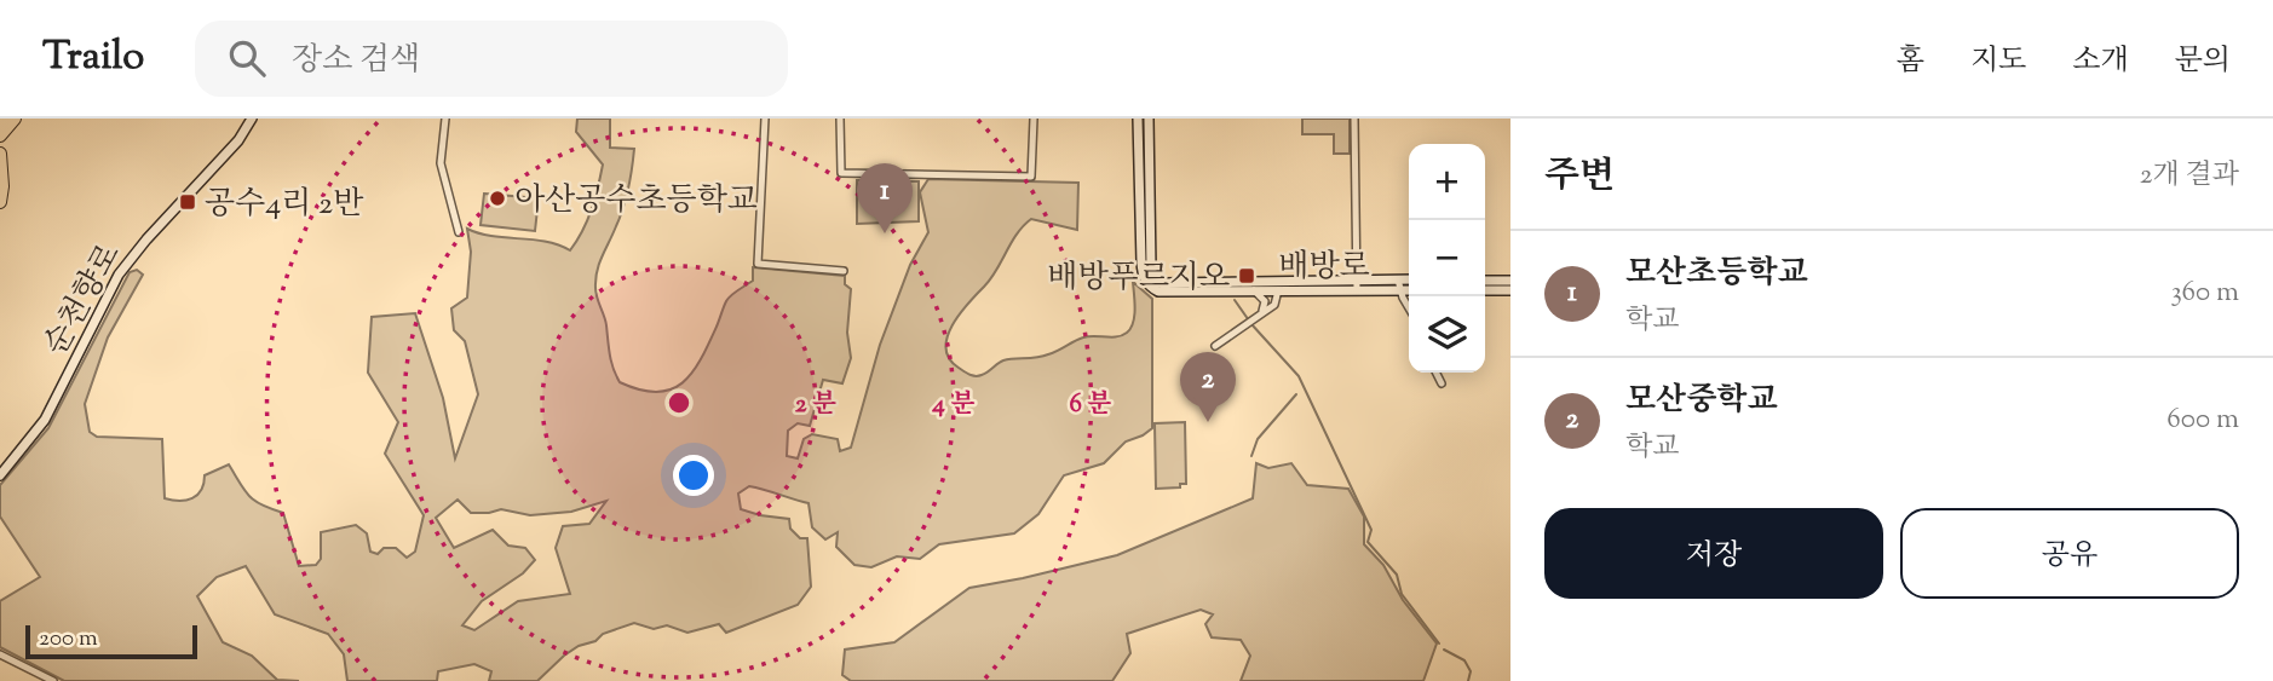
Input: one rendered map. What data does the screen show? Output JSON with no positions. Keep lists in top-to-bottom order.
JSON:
{
  "streets": {
    "street": ["배방로", "순천향로"]
  },
  "places": {
    "other": ["아산공수초등학교"],
    "transit": ["공수4리 2반", "배방푸르지오"]
  },
  "scale_bar": "200 m",
  "page": {
    "header": "Trailo",
    "search": "장소 검색",
    "nav": [
      "홈",
      "지도",
      "소개",
      "문의"
    ],
    "heading": ["주변", "2개 결과"],
    "map_buttons": ["+", "−"],
    "pins": ["1", "2"],
    "list": [
      {
        "mark": "1",
        "name": "모산초등학교",
        "note": "학교",
        "value": "360 m"
      },
      {
        "mark": "2",
        "name": "모산중학교",
        "note": "학교",
        "value": "600 m"
      }
    ],
    "buttons": ["저장", "공유"],
    "scale": "200 m"
  },
  "rings": ["2 분", "4 분", "6 분"]
}
